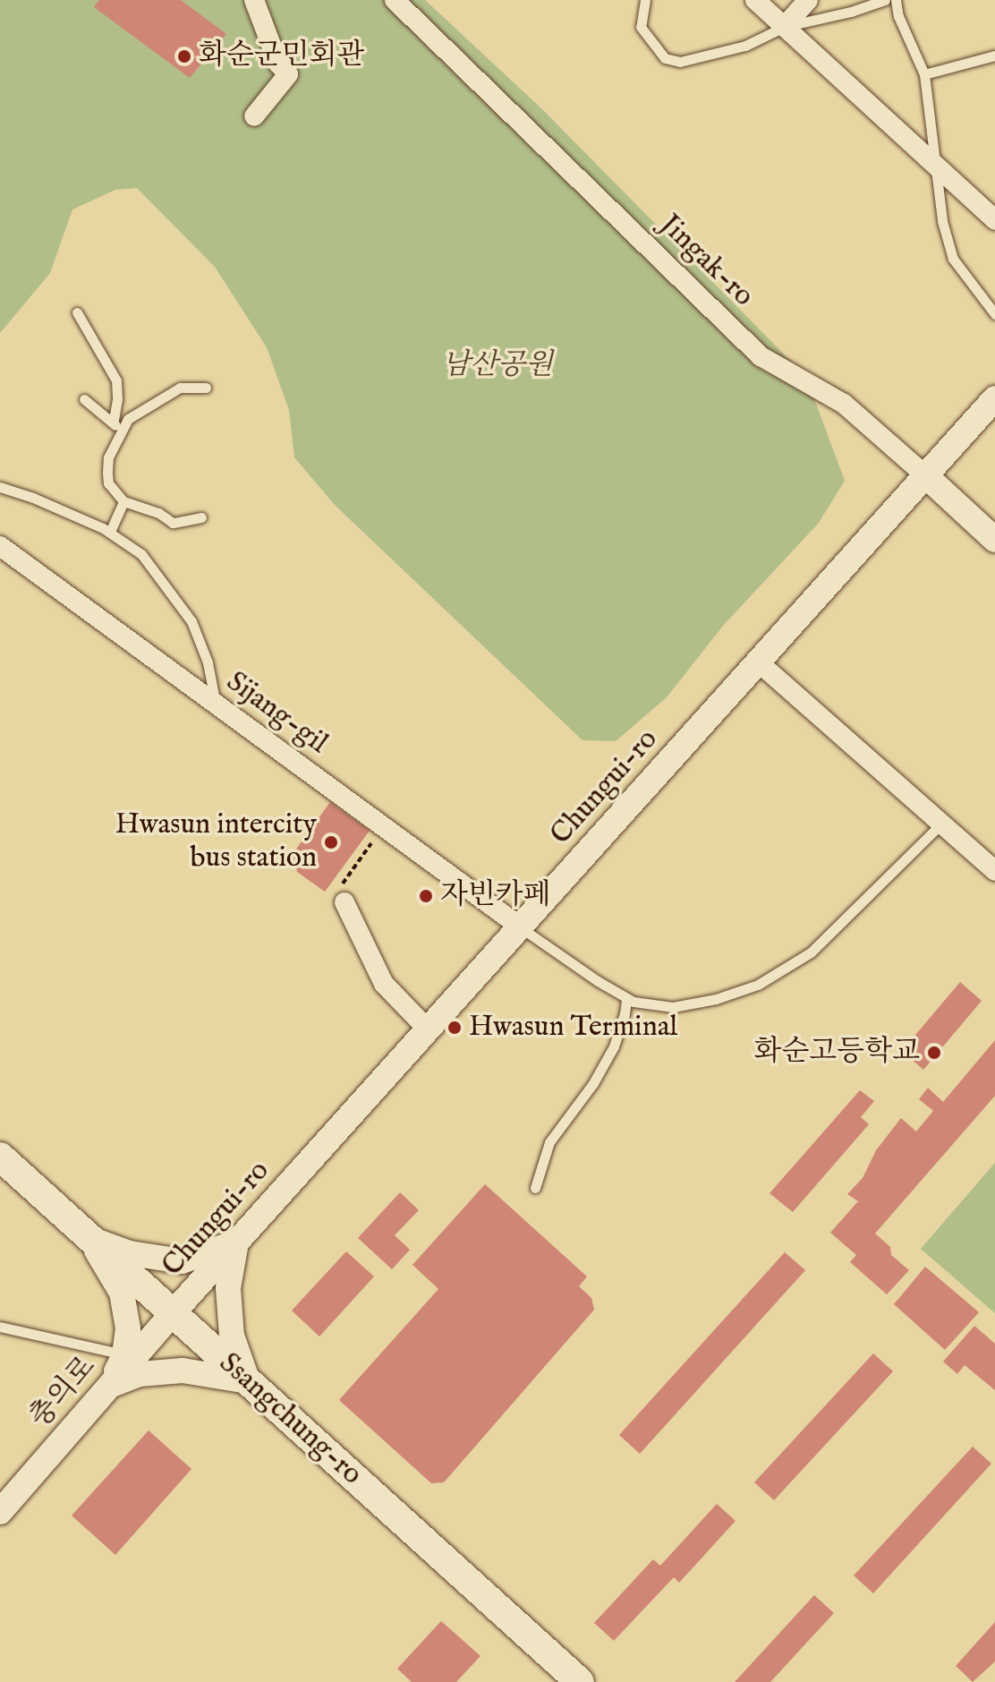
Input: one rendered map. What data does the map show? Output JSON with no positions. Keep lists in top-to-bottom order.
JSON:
{
  "streets": {
    "main road": ["Ssangchung-ro"],
    "street": [
      "Jingak-ro",
      "Sijang-gil",
      "Chungui-ro",
      "충의로"
    ]
  },
  "crossings": [
    ["Jingak-ro", "Chungui-ro"],
    ["Sijang-gil", "Chungui-ro"],
    ["Chungui-ro", "충의로"],
    ["Chungui-ro", "Ssangchung-ro"],
    ["충의로", "Ssangchung-ro"]
  ],
  "parks": ["남산공원"],
  "places": [
    "화순군민회관",
    "Hwasun intercity bus station",
    "자빈카페",
    "Hwasun Terminal",
    "화순고등학교"
  ]
}
